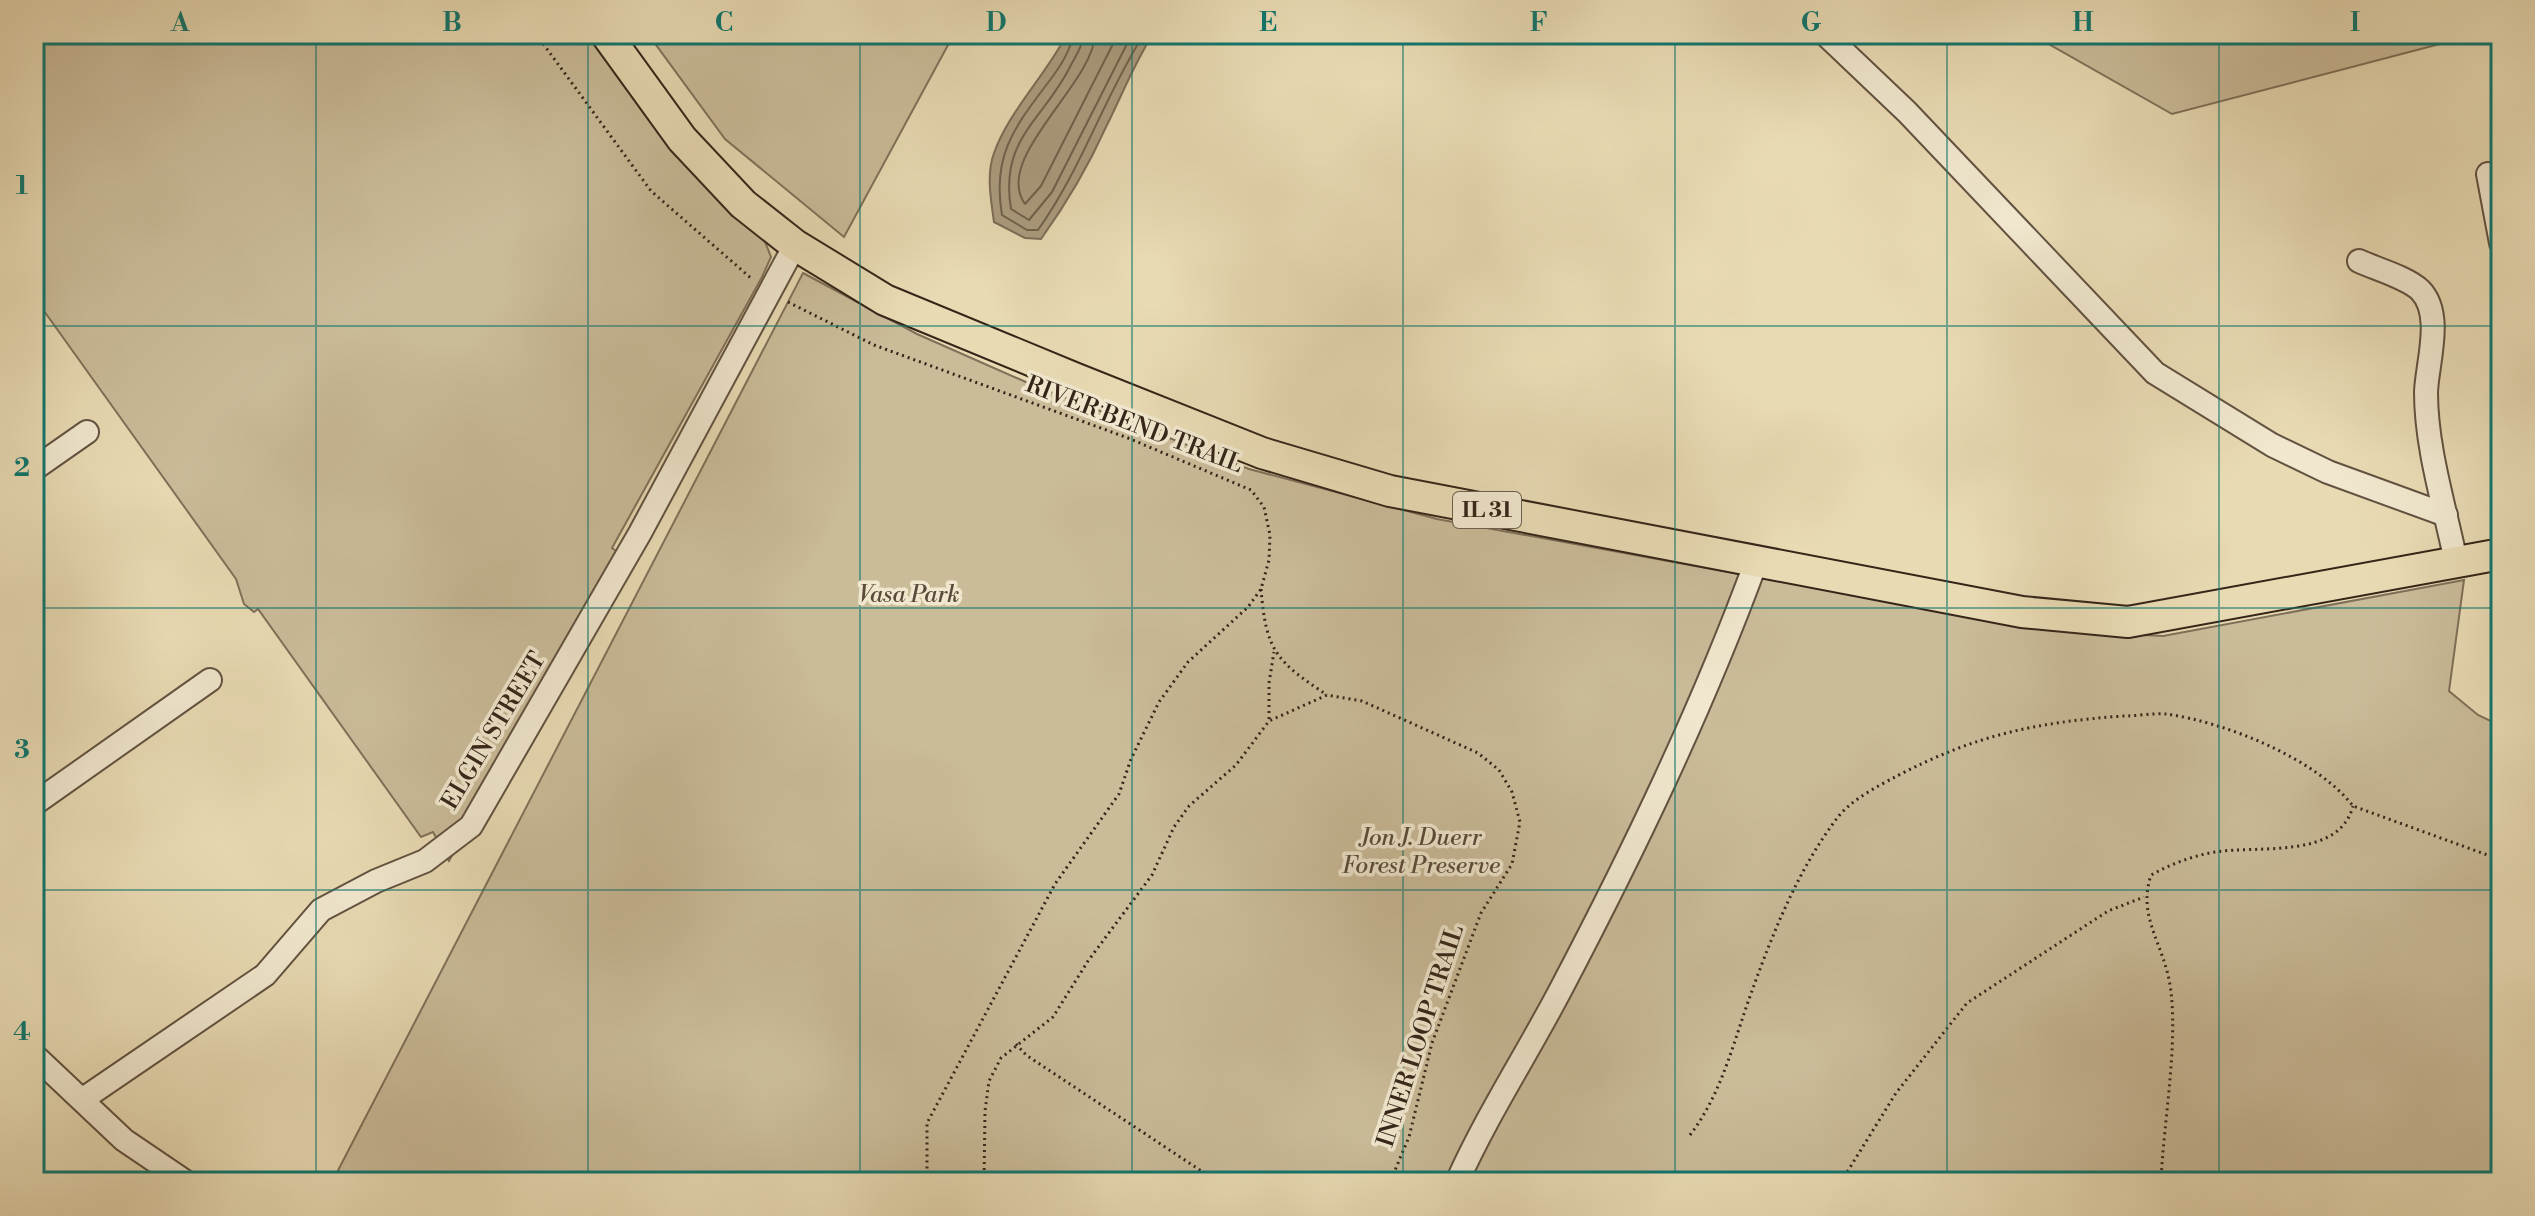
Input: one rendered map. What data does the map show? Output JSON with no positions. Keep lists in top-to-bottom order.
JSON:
{
  "streets": {
    "main road": ["IL 31"],
    "street": ["ELGIN STREET"],
    "path": ["RIVER BEND TRAIL", "INNER LOOP TRAIL"]
  },
  "crossings": [
    ["RIVER BEND TRAIL", "ELGIN STREET"],
    ["IL 31", "ELGIN STREET"]
  ],
  "parks": ["Vasa Park", "Jon J. Duerr Forest Preserve"],
  "grid": {
    "columns": [
      "A",
      "B",
      "C",
      "D",
      "E",
      "F",
      "G",
      "H",
      "I"
    ],
    "rows": [
      "1",
      "2",
      "3",
      "4"
    ]
  }
}
